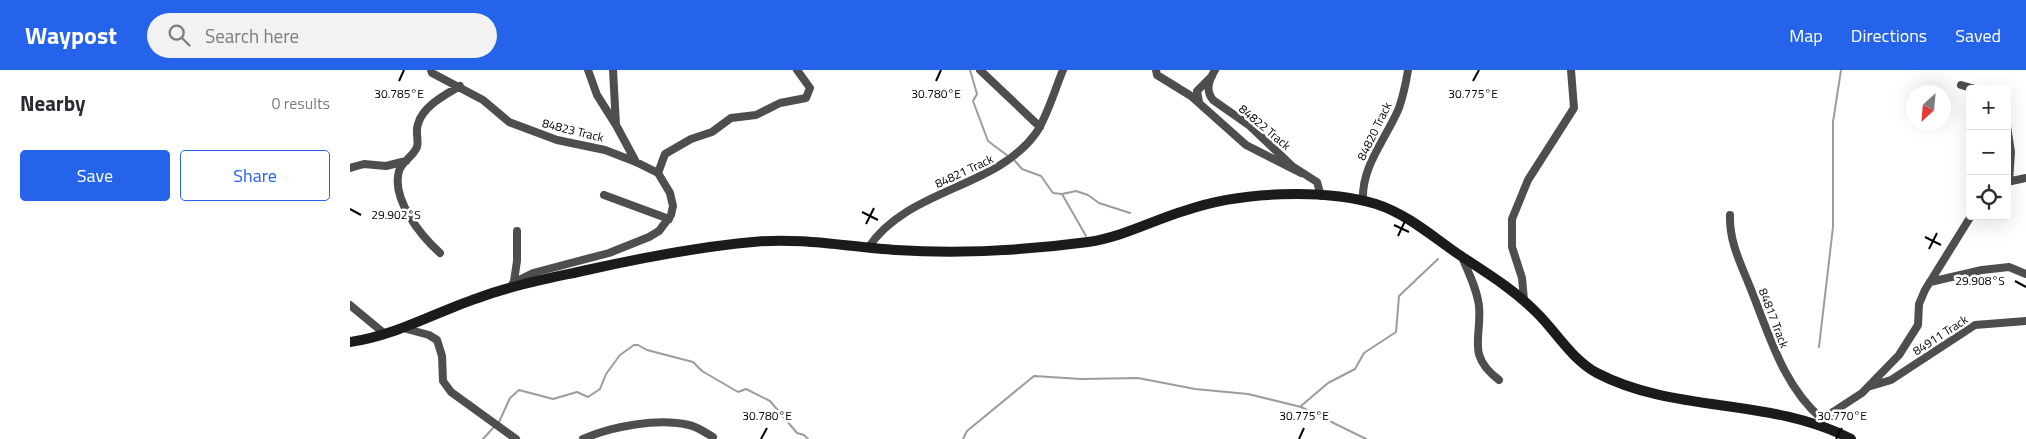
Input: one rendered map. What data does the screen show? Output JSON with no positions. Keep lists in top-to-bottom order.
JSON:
{
  "streets": {
    "street": [
      "84822 Track",
      "84823 Track",
      "84820 Track",
      "84821 Track",
      "84817 Track",
      "84911 Track"
    ]
  },
  "north": "bottom left",
  "page": {
    "header": "Waypost",
    "search": "Search here",
    "nav": ["Map", "Directions", "Saved"],
    "heading": ["Nearby", "0 results"],
    "map_buttons": ["+", "−"],
    "buttons": ["Save", "Share"]
  },
  "coordinates": [
    "30.785°E",
    "30.780°E",
    "30.775°E",
    "29.902°S",
    "29.908°S",
    "30.770°E"
  ]
}
